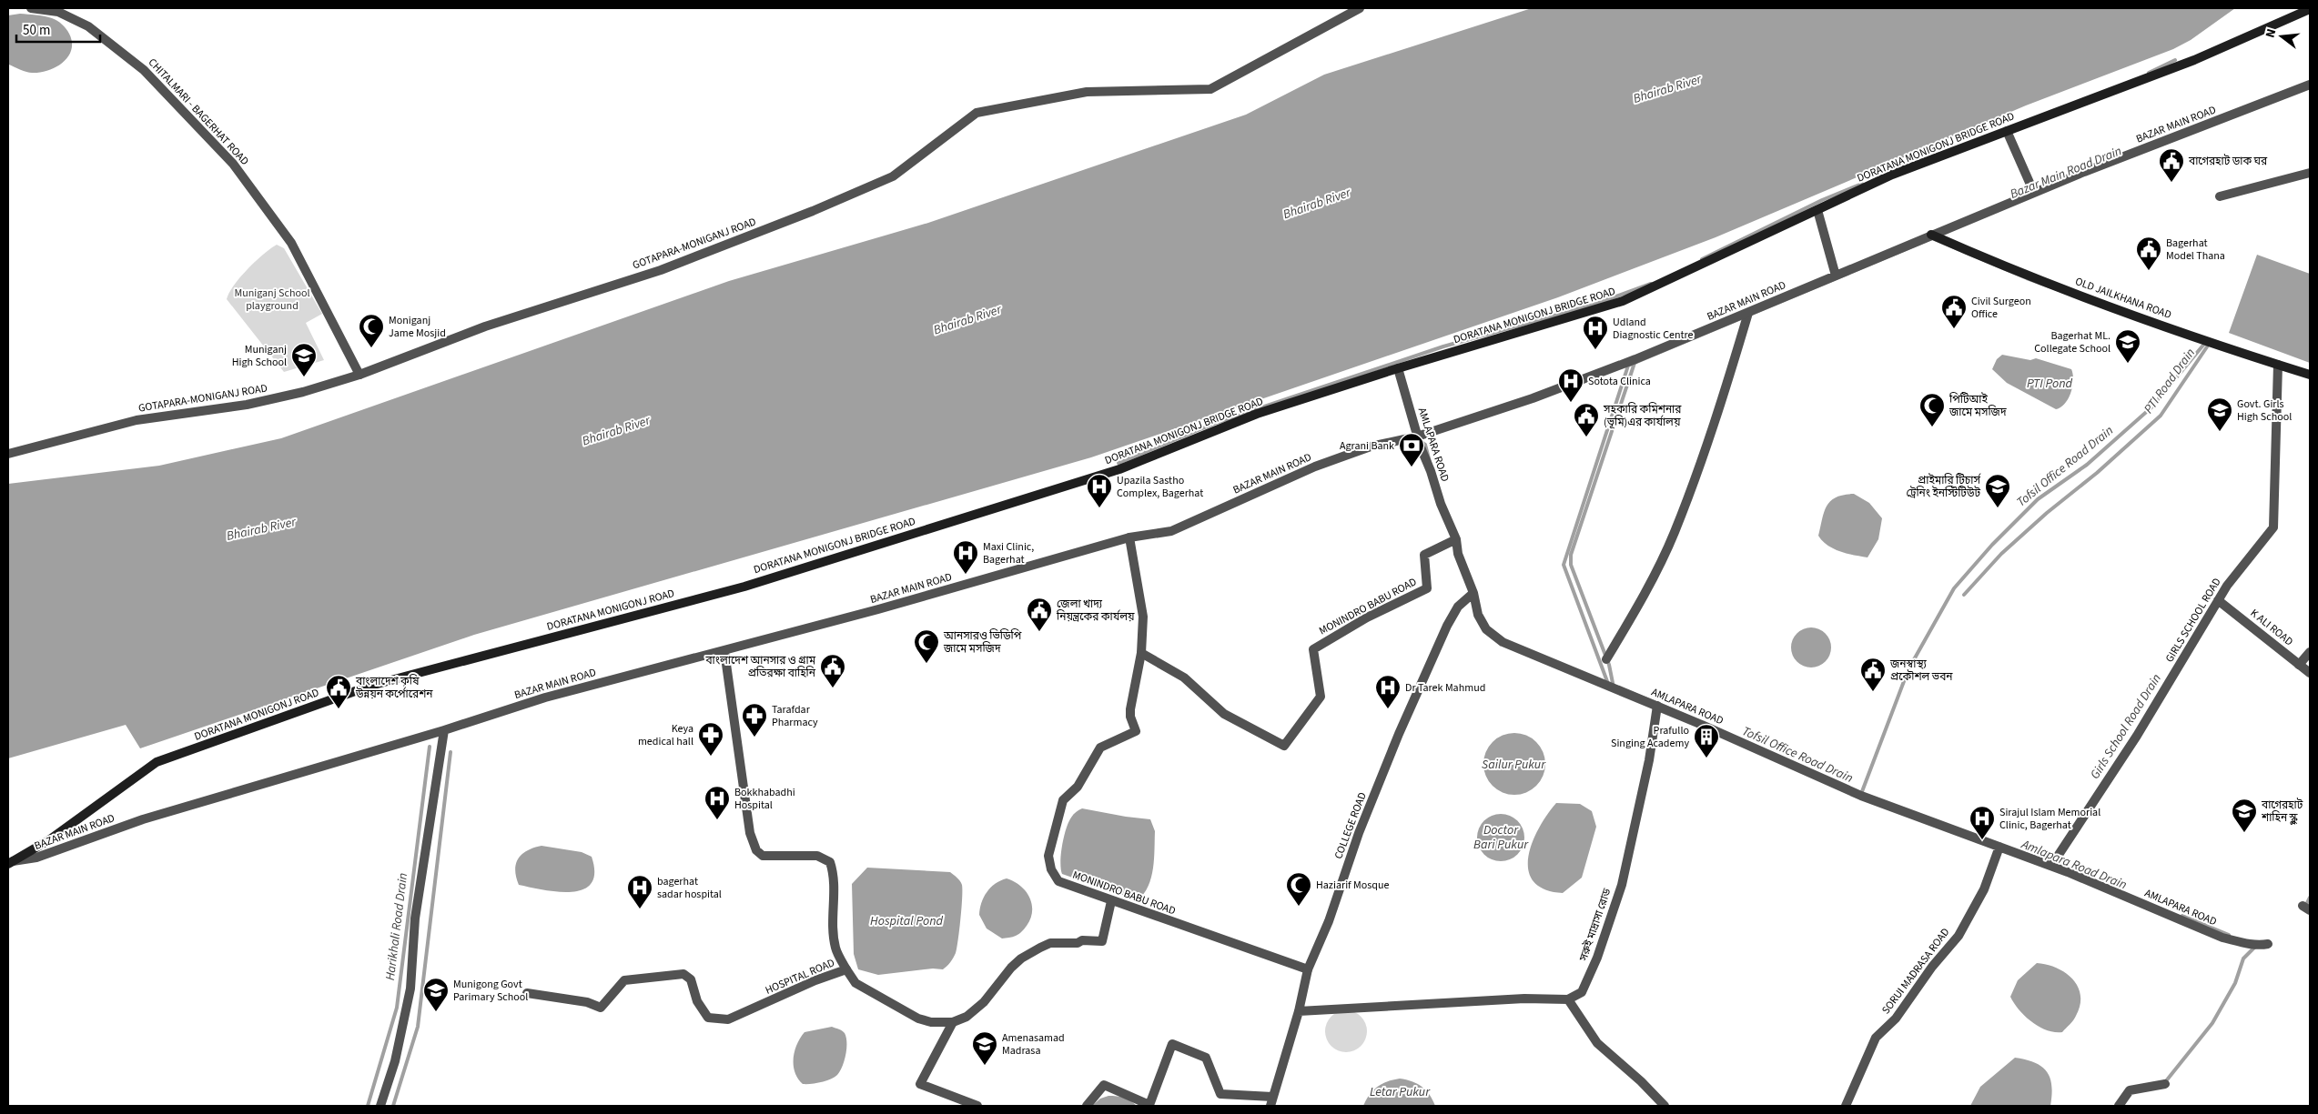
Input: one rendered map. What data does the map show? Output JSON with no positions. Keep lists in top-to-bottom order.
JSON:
{
  "streets": {
    "main road": ["DORATANA MONIGONJ BRIDGE ROAD", "OLD JAILKHANA ROAD", "DORATANA MONIGONJ ROAD"],
    "street": [
      "CHITALMARI - BAGERHAT ROAD",
      "BAZAR MAIN ROAD",
      "GOTAPARA-MONIGANJ ROAD",
      "AMLAPARA ROAD",
      "MONINDRO BABU ROAD",
      "GIRLS SCHOOL ROAD",
      "K ALI ROAD",
      "COLLEGE ROAD",
      "সরুই মাদ্রাসা রোড",
      "SORUI MADRASA ROAD",
      "HOSPITAL ROAD"
    ]
  },
  "crossings": [
    ["CHITALMARI - BAGERHAT ROAD", "GOTAPARA-MONIGANJ ROAD"],
    ["BAZAR MAIN ROAD", "OLD JAILKHANA ROAD"],
    ["BAZAR MAIN ROAD", "AMLAPARA ROAD"],
    ["BAZAR MAIN ROAD", "MONINDRO BABU ROAD"],
    ["BAZAR MAIN ROAD", "DORATANA MONIGONJ ROAD"],
    ["BAZAR MAIN ROAD", "HOSPITAL ROAD"],
    ["DORATANA MONIGONJ BRIDGE ROAD", "AMLAPARA ROAD"],
    ["DORATANA MONIGONJ BRIDGE ROAD", "DORATANA MONIGONJ ROAD"],
    ["OLD JAILKHANA ROAD", "GIRLS SCHOOL ROAD"],
    ["AMLAPARA ROAD", "MONINDRO BABU ROAD"],
    ["AMLAPARA ROAD", "GIRLS SCHOOL ROAD"],
    ["AMLAPARA ROAD", "COLLEGE ROAD"],
    ["AMLAPARA ROAD", "সরুই মাদ্রাসা রোড"],
    ["AMLAPARA ROAD", "SORUI MADRASA ROAD"],
    ["MONINDRO BABU ROAD", "COLLEGE ROAD"],
    ["GIRLS SCHOOL ROAD", "K ALI ROAD"]
  ],
  "water": [
    "Bhairab River",
    "Bazar Main Road Drain",
    "PTI Road Drain",
    "PTI Pond",
    "Tofsil Office Road Drain",
    "Girls School Road Drain",
    "Sailur Pukur",
    "Doctor Bari Pukur",
    "Amlapara Road Drain",
    "Hospital Pond",
    "Harikhali Road Drain",
    "Letar Pukur"
  ],
  "parks": ["Muniganj School playground"],
  "places": {
    "public building": [
      "বাগেরহাট ডাক ঘর",
      "Bagerhat Model Thana",
      "Civil Surgeon Office",
      "সহকারি কমিশনার (ভূমি)এর কার্যালয়",
      "জেলা খাদ্য নিয়ন্ত্রকের কার্যলয়",
      "বাংলাদেশ আনসার ও গ্রাম প্রতিরক্ষা বাহিনি",
      "জনস্বাস্থ্য প্রকৌশল ভবন",
      "বাংলাদেশ কৃষি উন্নয়ন কর্পোরেশন"
    ],
    "mosque": [
      "Moniganj Jame Mosjid",
      "পিটিআই জামে মসজিদ",
      "আনসারও ভিডিপি জামে মসজিদ",
      "Haziarif Mosque"
    ],
    "hospital": [
      "Udland Diagnostic Centre",
      "Sotota Clinica",
      "Upazila Sastho Complex, Bagerhat",
      "Maxi Clinic, Bagerhat",
      "Dr Tarek Mahmud",
      "Bokkhabadhi Hospital",
      "Sirajul Islam Memorial Clinic, Bagerhat",
      "bagerhat sadar hospital"
    ],
    "school or university": [
      "Bagerhat ML. Collegate School",
      "Muniganj High School",
      "Govt. Girls High School",
      "প্রাইমারি টিচার্স ট্রেনিং ইনস্টিটিউট",
      "বাগেরহাট শাহিন স্কুল",
      "Munigong Govt Parimary School",
      "Amenasamad Madrasa"
    ],
    "bank": ["Agrani Bank"],
    "pharmacy": ["Tarafdar Pharmacy", "Keya medical hall"],
    "building": ["Prafullo Singing Academy"]
  },
  "scale_bar": "50 m",
  "north": "left"
}
